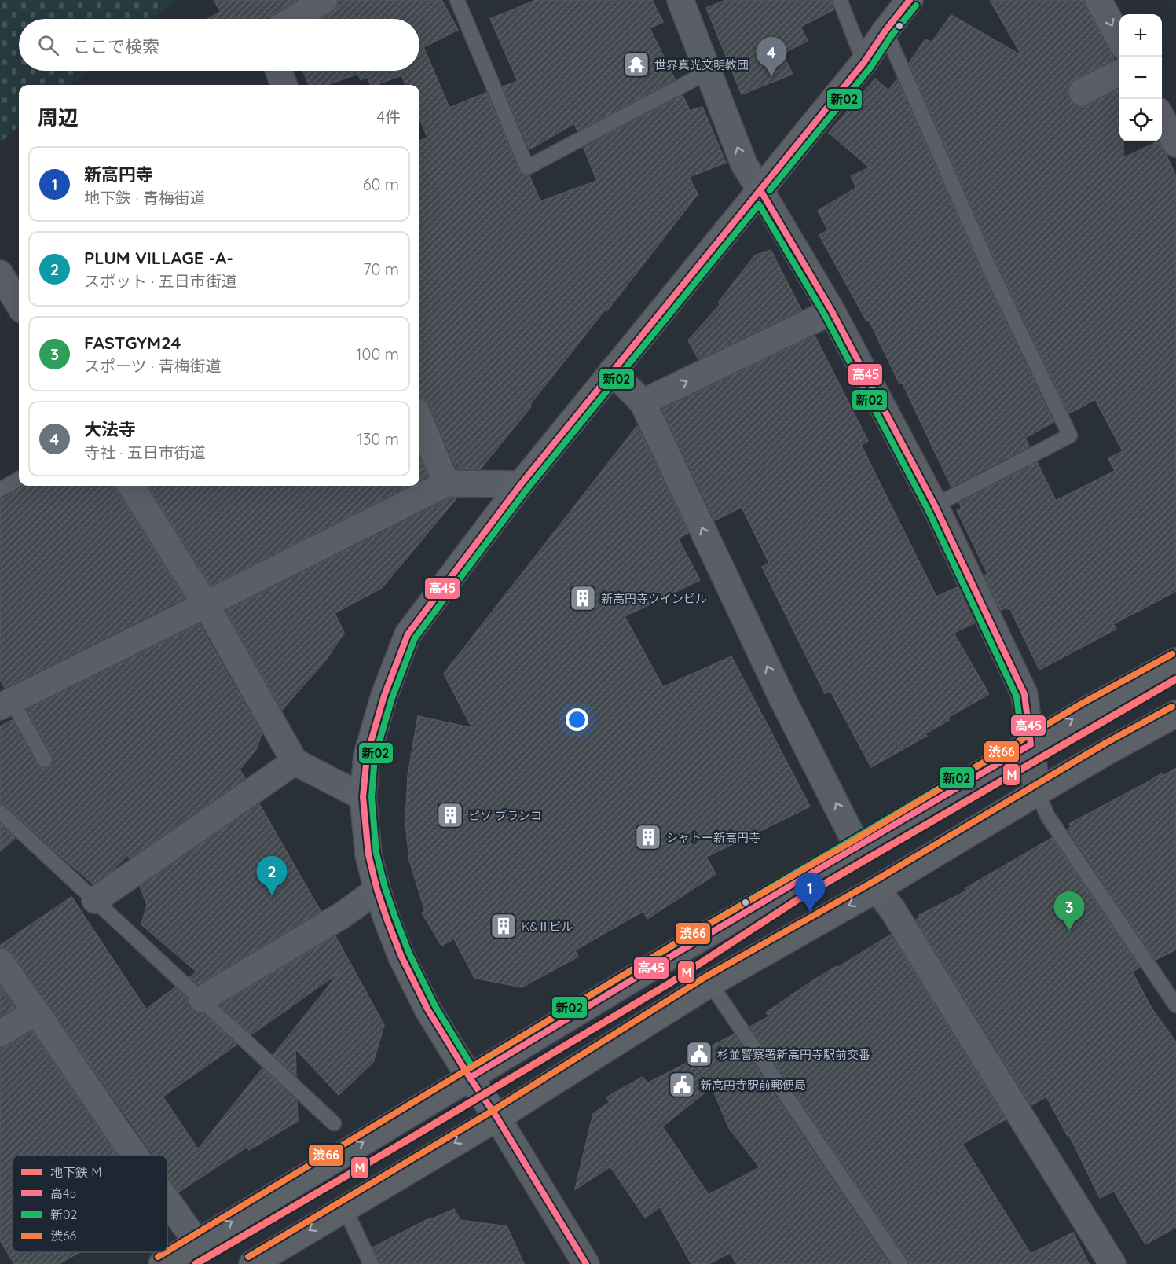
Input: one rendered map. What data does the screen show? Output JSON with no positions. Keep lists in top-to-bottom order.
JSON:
{
  "places": {
    "temple": ["世界真光文明教団"],
    "building": [
      "新高円寺ツインビル",
      "ピソ ブランコ",
      "シャトー新高円寺",
      "K&Ⅱビル"
    ],
    "public building": ["杉並警察署新高円寺駅前交番", "新高円寺駅前郵便局"]
  },
  "lines": [
    "transit line 高45",
    "transit line 新02",
    "transit line 渋66",
    "metro line M"
  ],
  "legend": [
    "地下鉄 M",
    "高45",
    "新02",
    "渋66"
  ],
  "page": {
    "map_buttons": ["+", "−"],
    "search": "ここで検索",
    "pins": [
      "4",
      "2",
      "1",
      "3"
    ],
    "heading": ["周辺", "4件"],
    "list": [
      {
        "mark": "1",
        "name": "新高円寺",
        "note": "地下鉄 · 青梅街道",
        "value": "60 m"
      },
      {
        "mark": "2",
        "name": "PLUM VILLAGE -A-",
        "note": "スポット · 五日市街道",
        "value": "70 m"
      },
      {
        "mark": "3",
        "name": "FASTGYM24",
        "note": "スポーツ · 青梅街道",
        "value": "100 m"
      },
      {
        "mark": "4",
        "name": "大法寺",
        "note": "寺社 · 五日市街道",
        "value": "130 m"
      }
    ]
  }
}
